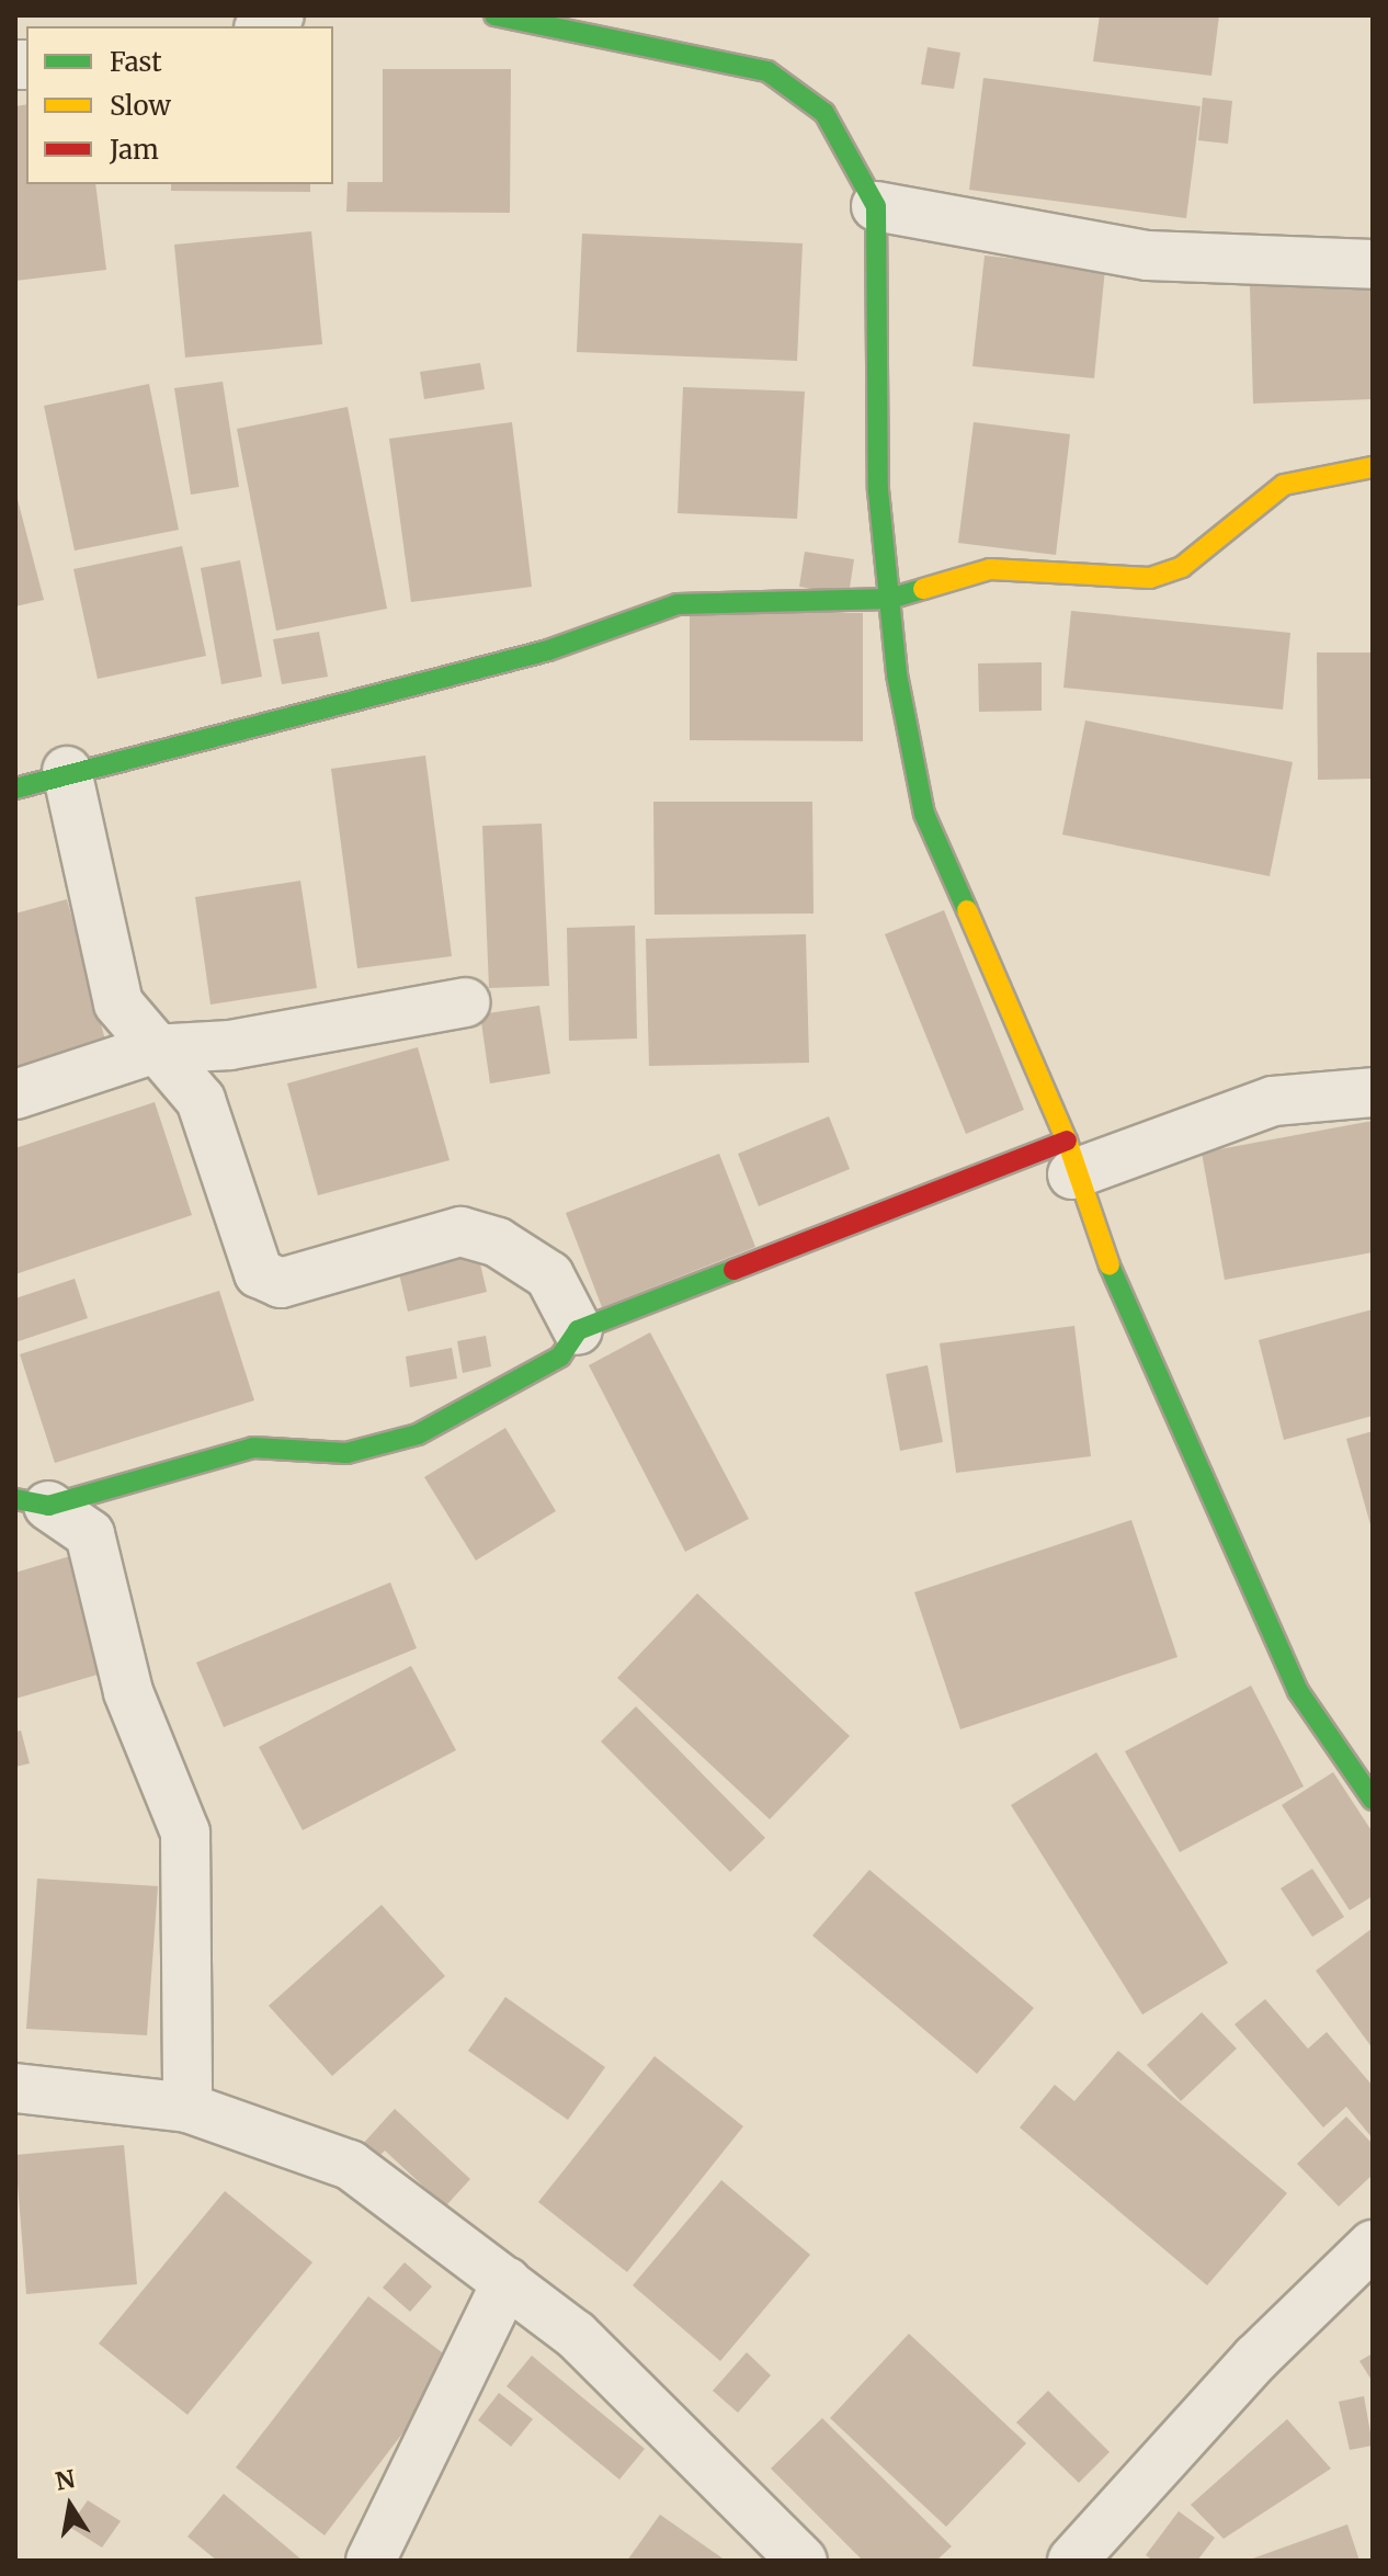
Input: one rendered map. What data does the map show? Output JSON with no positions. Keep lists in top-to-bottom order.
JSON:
{
  "legend": ["Fast", "Slow", "Jam"],
  "north": "top"
}
